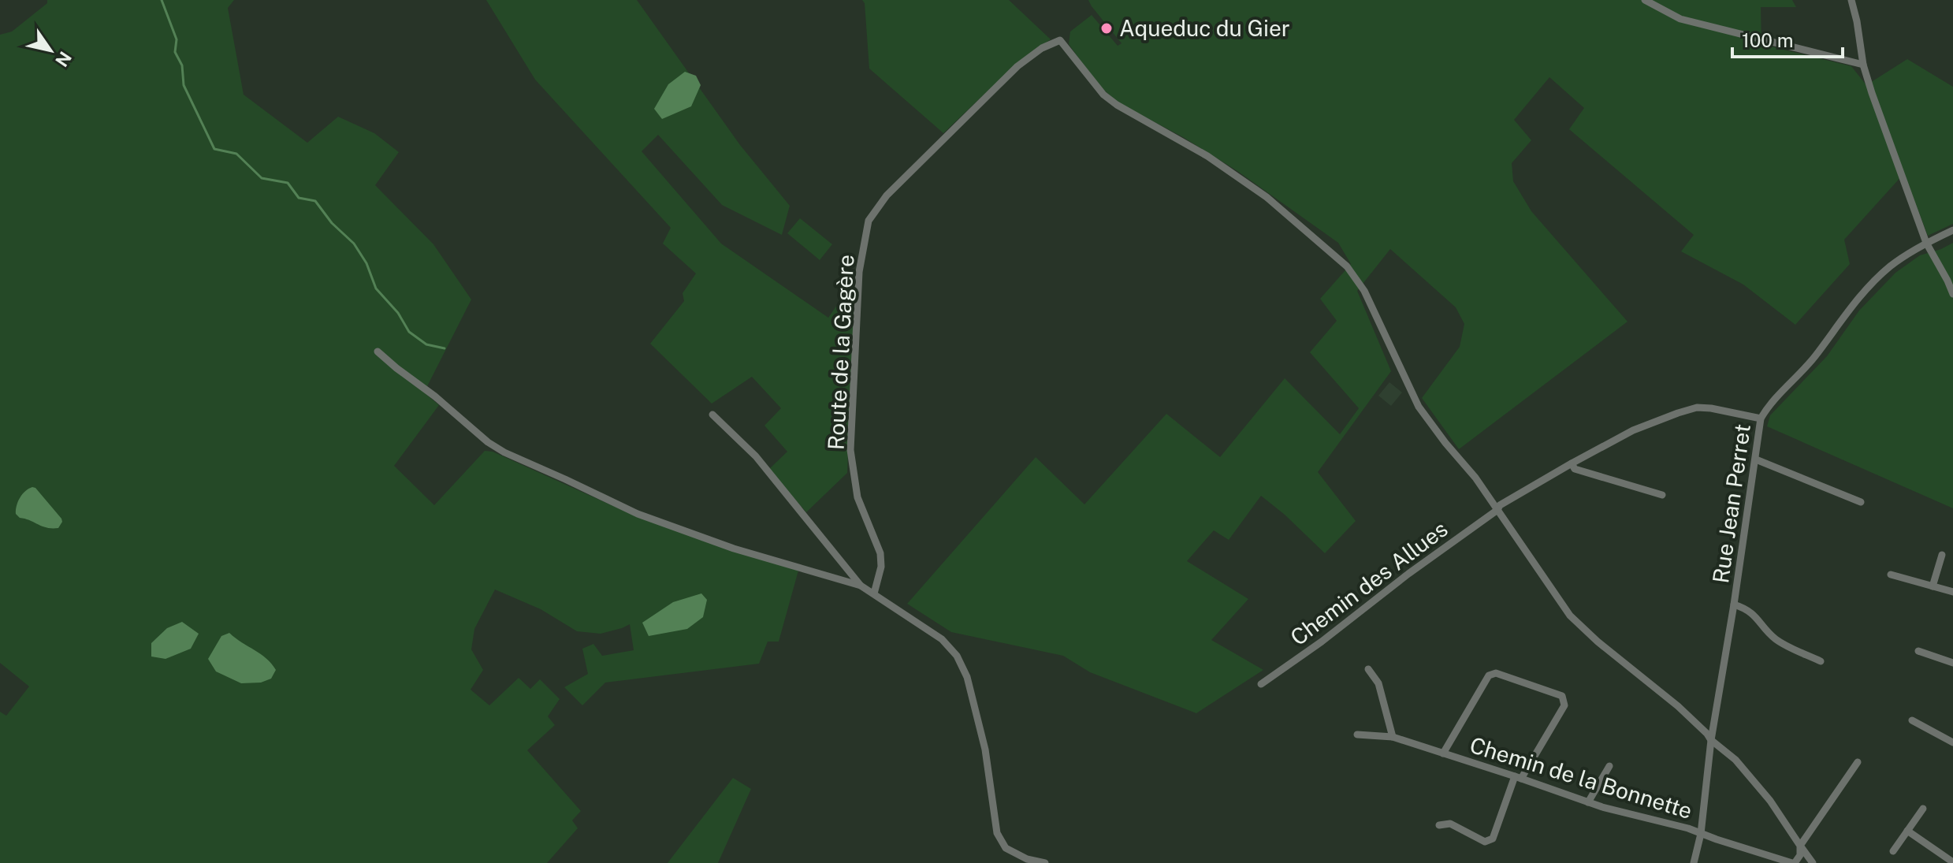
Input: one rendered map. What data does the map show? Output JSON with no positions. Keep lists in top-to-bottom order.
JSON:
{
  "streets": {
    "street": [
      "Route de la Gagère",
      "Rue Jean Perret",
      "Chemin des Allues",
      "Chemin de la Bonnette"
    ]
  },
  "crossings": [
    ["Route de la Gagère", "Chemin des Allues"],
    ["Rue Jean Perret", "Chemin des Allues"],
    ["Rue Jean Perret", "Chemin de la Bonnette"]
  ],
  "places": ["Aqueduc du Gier"],
  "scale_bar": "100 m",
  "north": "bottom right"
}
